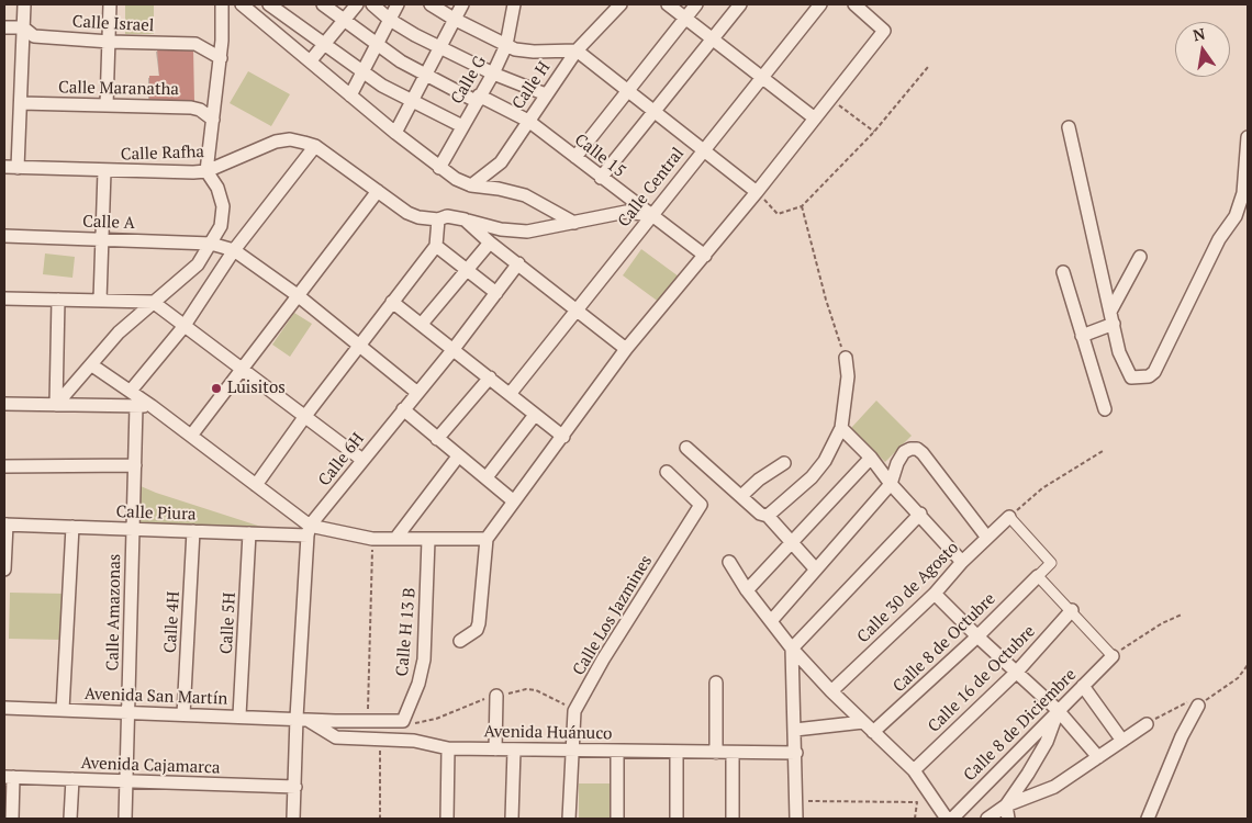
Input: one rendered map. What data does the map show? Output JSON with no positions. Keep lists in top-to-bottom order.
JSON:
{
  "streets": {
    "street": [
      "Calle Israel",
      "Calle G",
      "Calle H",
      "Calle Maranatha",
      "Calle Rafha",
      "Calle 15",
      "Calle Central",
      "Calle A",
      "Calle 6H",
      "Calle Piura",
      "Calle 30 de Agosto",
      "Calle Amazonas",
      "Calle Los Jazmines",
      "Calle 4H",
      "Calle 5H",
      "Calle H 13 B",
      "Calle 8 de Octubre",
      "Calle 16 de Octubre",
      "Avenida San Martín",
      "Calle 8 de Diciembre",
      "Avenida Huánuco",
      "Avenida Cajamarca"
    ]
  },
  "crossings": [
    ["Calle G", "Calle 15"],
    ["Calle H", "Calle 15"],
    ["Calle Rafha", "Calle 15"],
    ["Calle Rafha", "Calle Central"],
    ["Calle 15", "Calle Central"],
    ["Calle A", "Calle 6H"],
    ["Calle 6H", "Calle Piura"],
    ["Calle Piura", "Calle Amazonas"],
    ["Calle Piura", "Calle 4H"],
    ["Calle Piura", "Calle 5H"],
    ["Calle Amazonas", "Avenida San Martín"],
    ["Calle Amazonas", "Avenida Cajamarca"],
    ["Calle Los Jazmines", "Avenida Huánuco"],
    ["Calle 4H", "Avenida San Martín"],
    ["Calle 5H", "Avenida San Martín"],
    ["Calle H 13 B", "Avenida San Martín"],
    ["Avenida San Martín", "Avenida Huánuco"]
  ],
  "places": ["Luisitos"],
  "north": "top"
}
